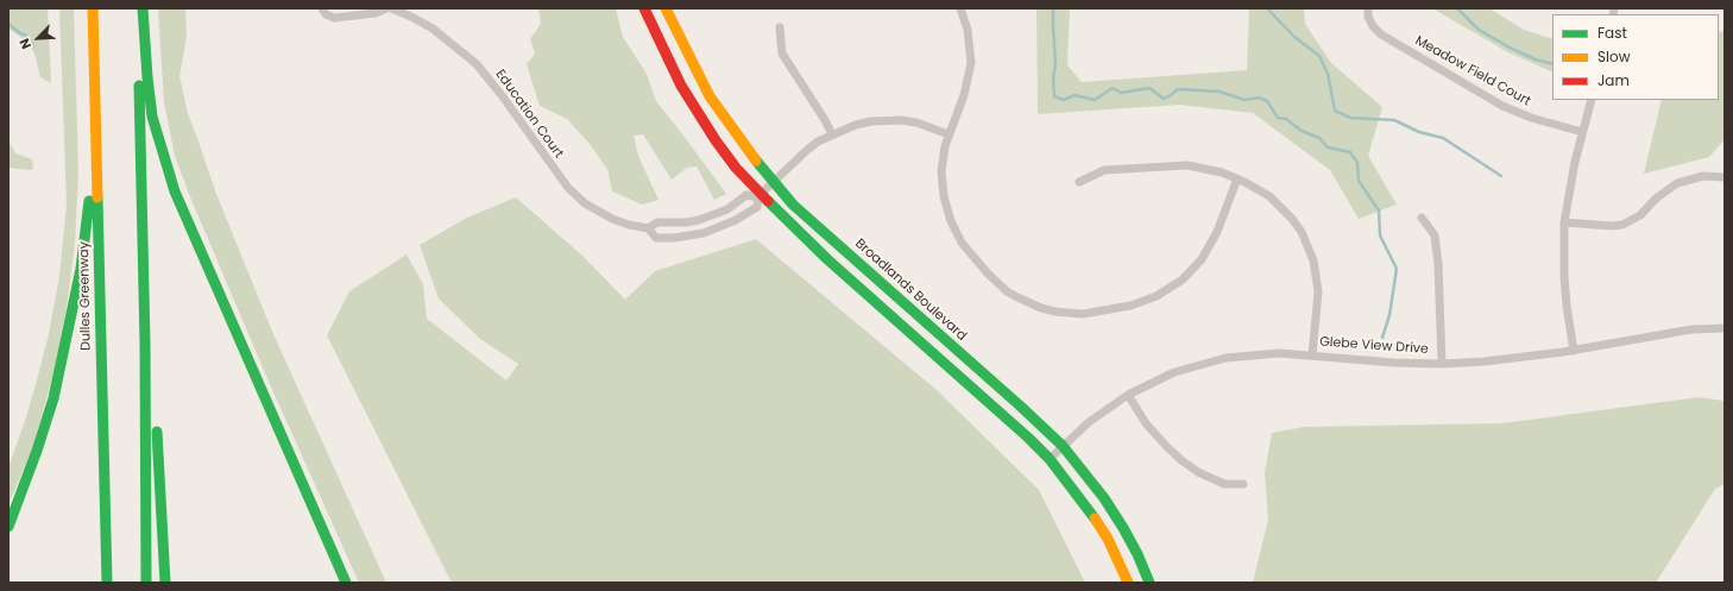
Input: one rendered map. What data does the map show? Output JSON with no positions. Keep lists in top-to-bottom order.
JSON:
{
  "streets": {
    "main road": ["Broadlands Boulevard", "Dulles Greenway"],
    "street": ["Meadow Field Court", "Education Court", "Glebe View Drive"]
  },
  "crossings": [
    ["Broadlands Boulevard", "Glebe View Drive"]
  ],
  "legend": ["Fast", "Slow", "Jam"],
  "north": "bottom left"
}
